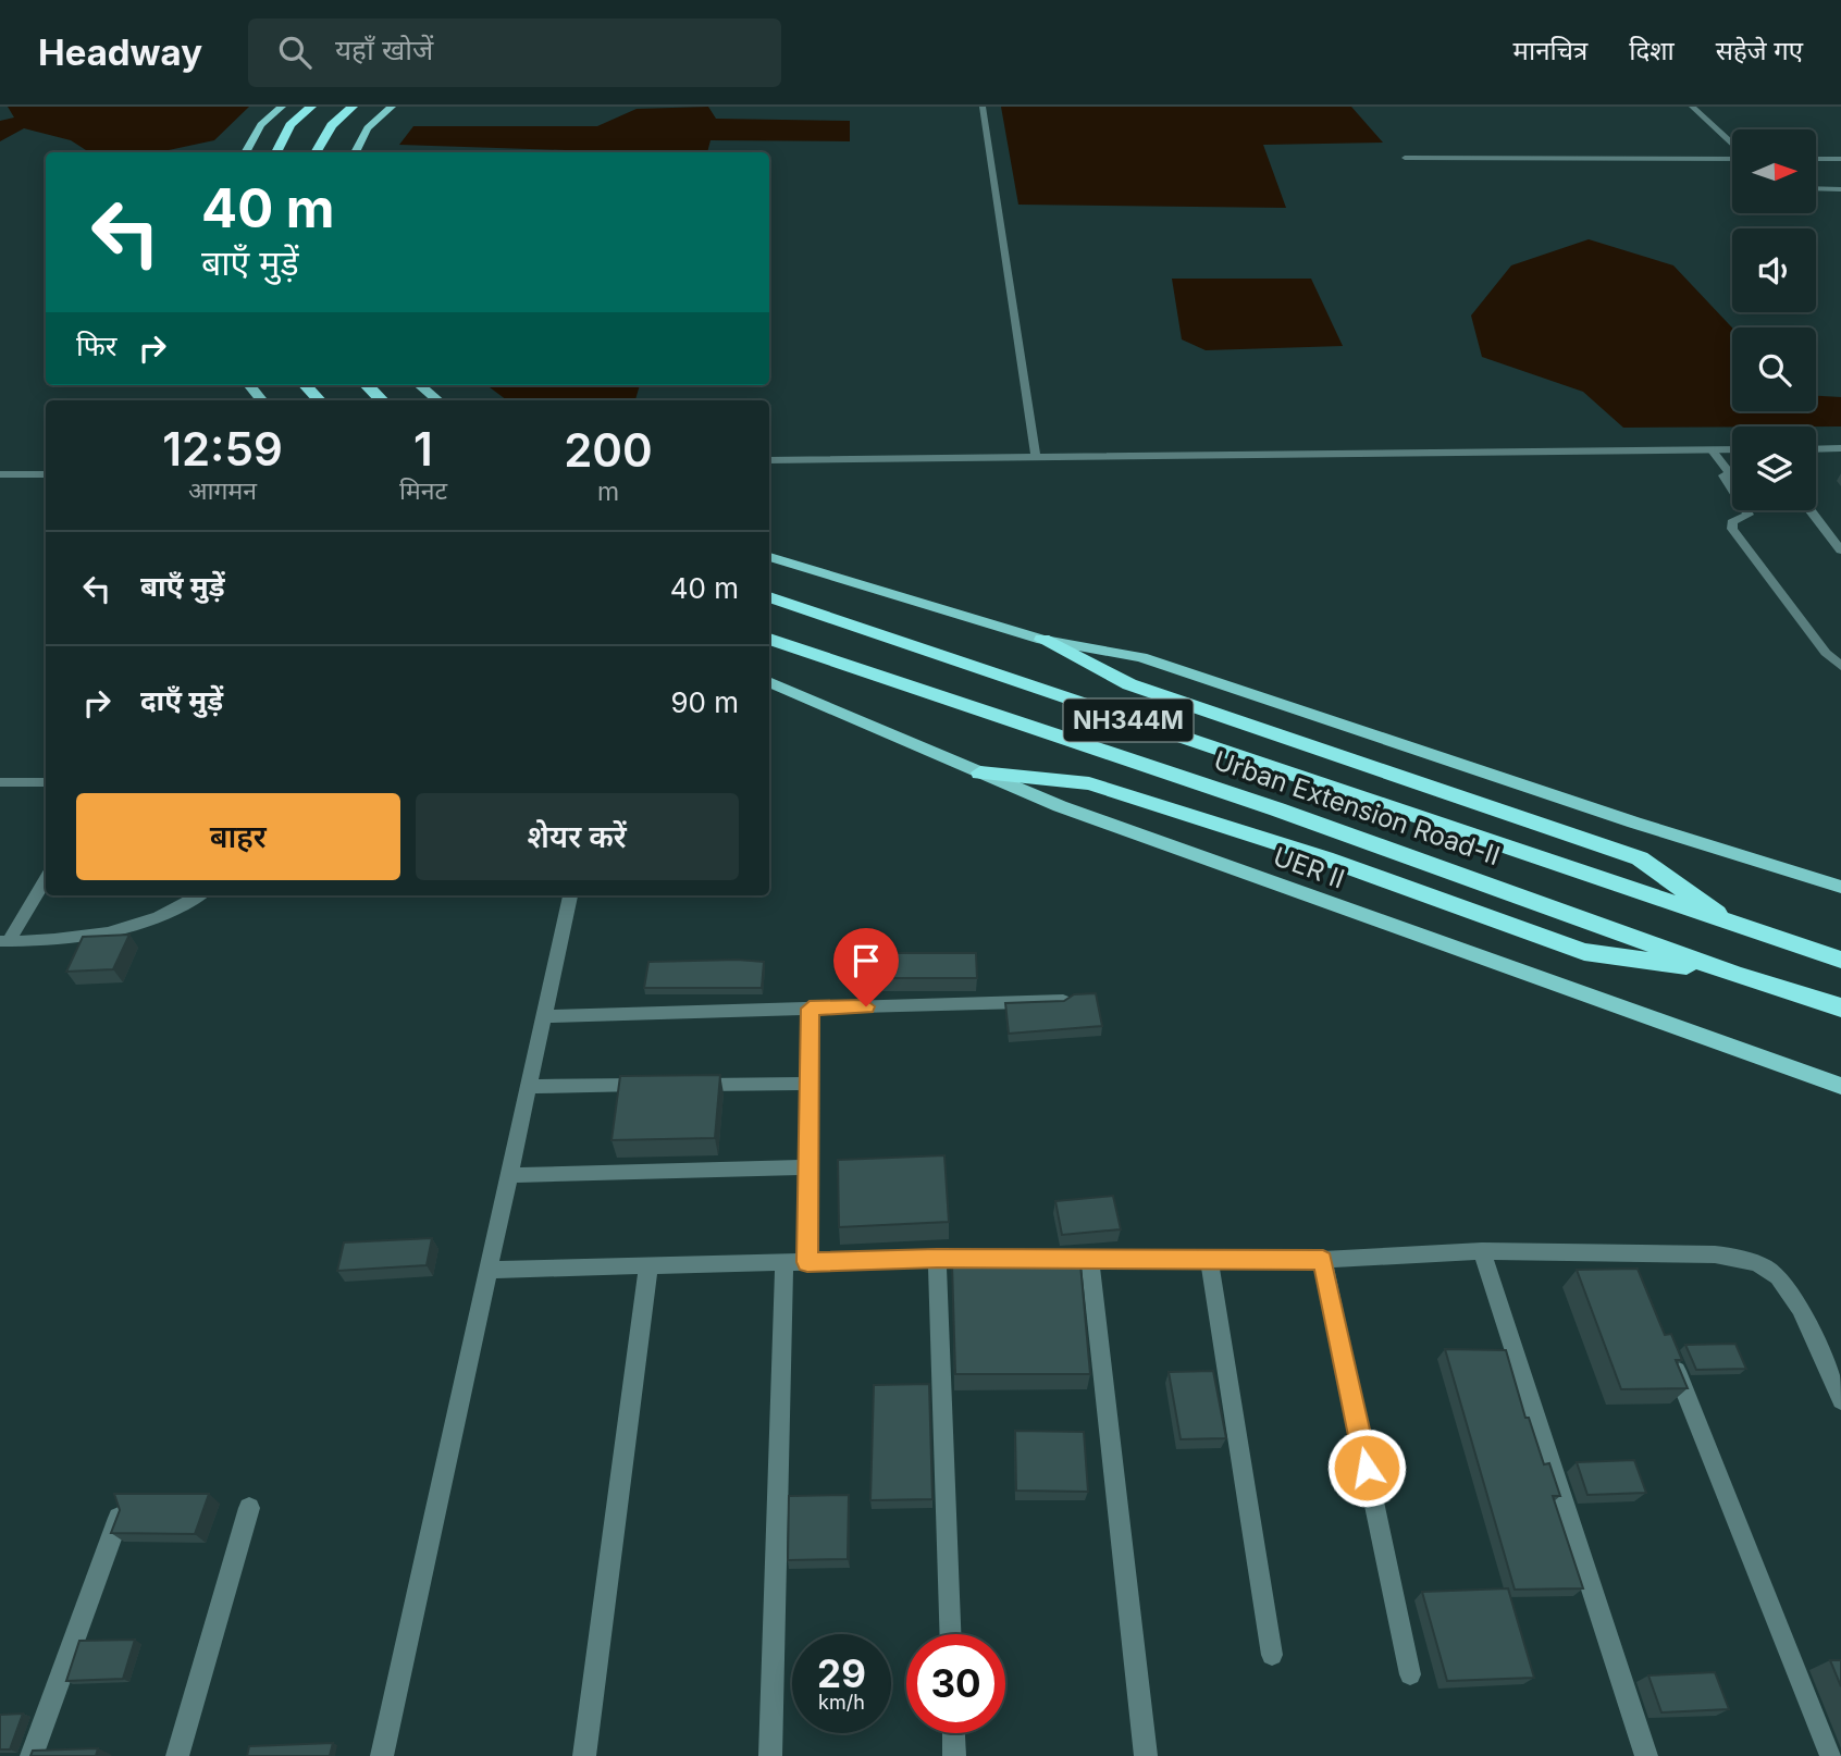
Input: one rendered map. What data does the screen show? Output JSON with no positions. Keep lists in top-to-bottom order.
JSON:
{
  "streets": {
    "highway": ["NH344M", "Urban Extension Road-II"],
    "main road": ["UER II"]
  },
  "north": "right",
  "page": {
    "header": "Headway",
    "search": "यहाँ खोजें",
    "nav": ["मानचित्र", "दिशा", "सहेजे गए"],
    "turn": ["40 m", "बाएँ मुड़ें"],
    "then": "फिर",
    "eta": [
      "12:59",
      "आगमन",
      "1",
      "मिनट",
      "200",
      "m"
    ],
    "list": [
      {
        "name": "बाएँ मुड़ें",
        "value": "40 m"
      },
      {
        "name": "दाएँ मुड़ें",
        "value": "90 m"
      }
    ],
    "buttons": ["बाहर", "शेयर करें"],
    "speed": "29 km/h",
    "limit": "30"
  }
}
